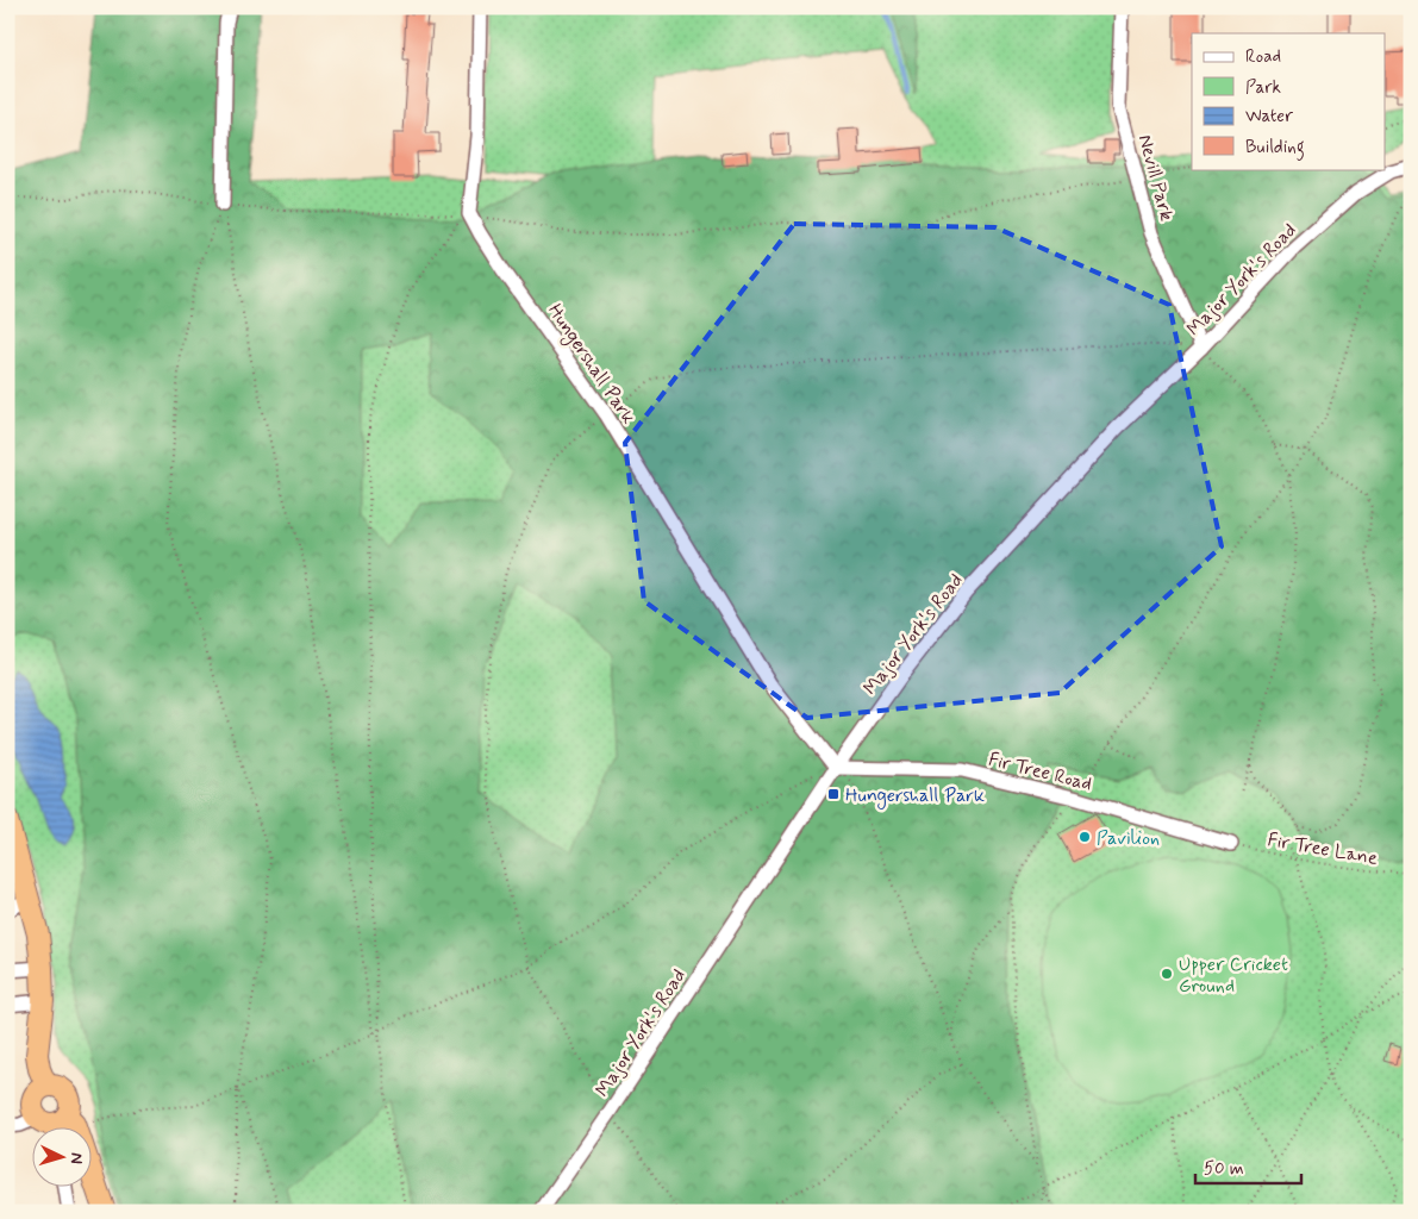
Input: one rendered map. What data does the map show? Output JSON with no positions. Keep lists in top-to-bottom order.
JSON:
{
  "streets": {
    "street": [
      "Nevill Park",
      "Major York's Road",
      "Hungershall Park",
      "Fir Tree Road"
    ],
    "path": ["Fir Tree Lane"]
  },
  "crossings": [
    ["Nevill Park", "Major York's Road"],
    ["Major York's Road", "Hungershall Park"],
    ["Major York's Road", "Fir Tree Road"],
    ["Hungershall Park", "Fir Tree Road"],
    ["Fir Tree Road", "Fir Tree Lane"]
  ],
  "places": {
    "transit": ["Hungershall Park"],
    "other": ["Pavilion", "Upper Cricket Ground"]
  },
  "legend": [
    "Road",
    "Park",
    "Water",
    "Building"
  ],
  "scale_bar": "50 m",
  "north": "right"
}
